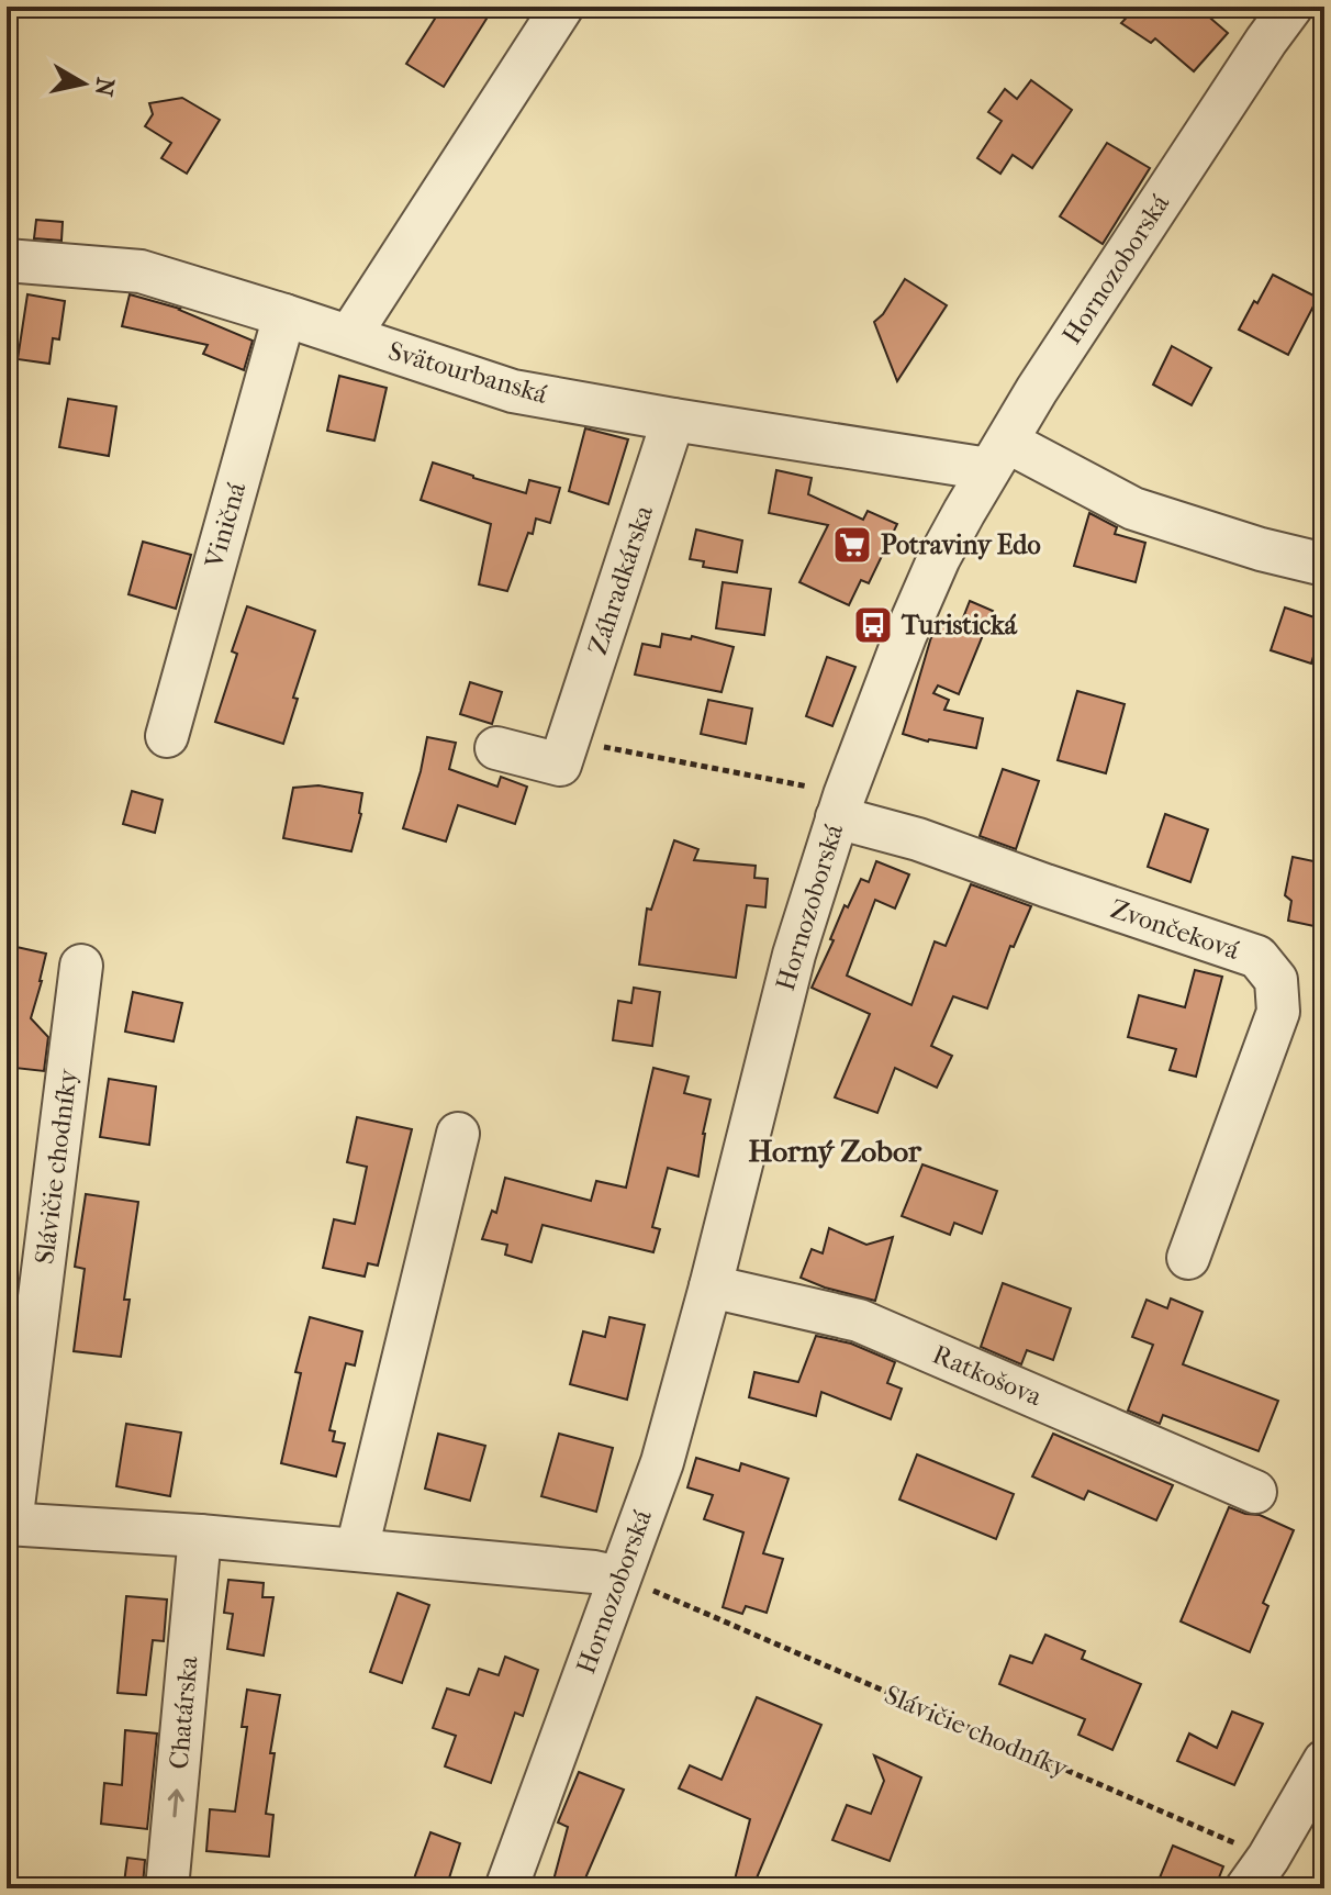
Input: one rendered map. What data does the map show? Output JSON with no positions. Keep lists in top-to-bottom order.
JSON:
{
  "streets": {
    "street": [
      "Hornozoborská",
      "Svätourbanská",
      "Viničná",
      "Záhradkárska",
      "Zvončeková",
      "Slávičie chodníky",
      "Ratkošova",
      "Chatárska"
    ]
  },
  "crossings": [
    ["Hornozoborská", "Svätourbanská"],
    ["Hornozoborská", "Zvončeková"],
    ["Hornozoborská", "Slávičie chodníky"],
    ["Hornozoborská", "Ratkošova"],
    ["Svätourbanská", "Viničná"],
    ["Svätourbanská", "Záhradkárska"],
    ["Slávičie chodníky", "Chatárska"]
  ],
  "one_way": ["Chatárska"],
  "districts": ["Horný Zobor"],
  "places": {
    "supermarket": ["Potraviny Edo"],
    "bus stop": ["Turistická"]
  },
  "north": "right"
}
